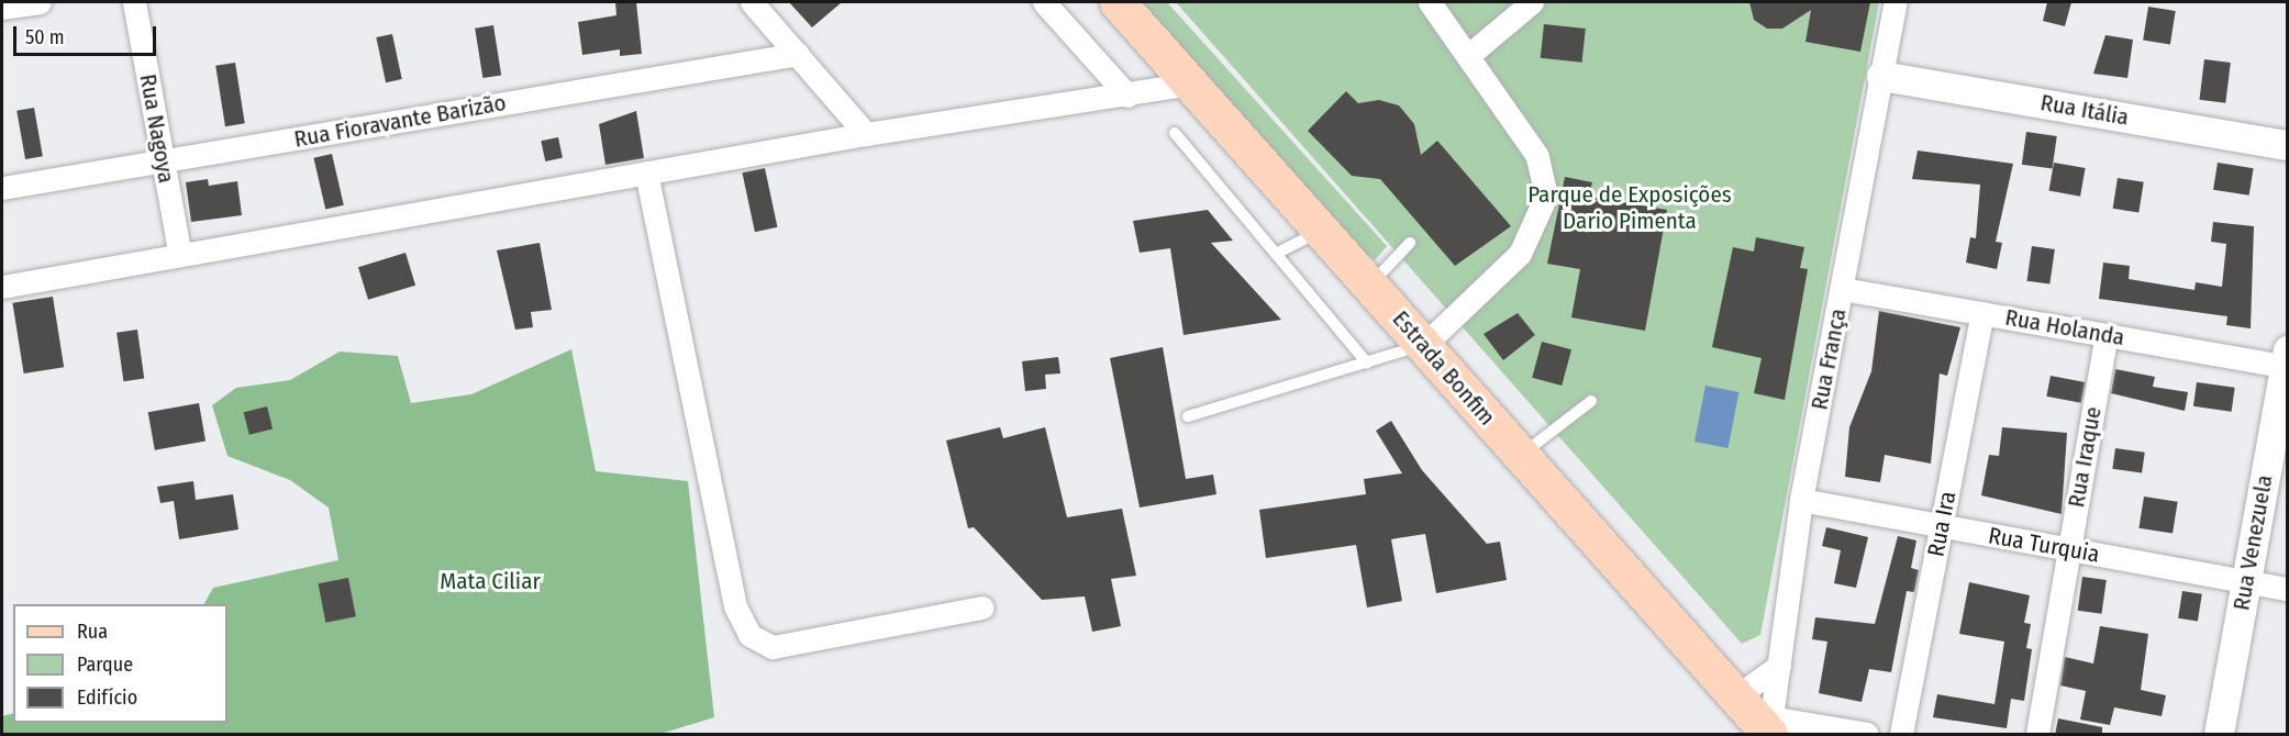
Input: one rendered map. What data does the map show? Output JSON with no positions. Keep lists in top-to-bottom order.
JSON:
{
  "streets": {
    "main road": ["Estrada Bonfim"],
    "street": [
      "Rua Itália",
      "Rua Fioravante Barizão",
      "Rua Nagoya",
      "Rua Holanda",
      "Rua França",
      "Rua Iraque",
      "Rua Ira",
      "Rua Venezuela",
      "Rua Turquia"
    ]
  },
  "crossings": [
    ["Rua Itália", "Rua França"],
    ["Rua Fioravante Barizão", "Rua Nagoya"],
    ["Rua Holanda", "Rua França"],
    ["Rua Holanda", "Rua Iraque"],
    ["Rua Holanda", "Rua Ira"],
    ["Rua Holanda", "Rua Venezuela"],
    ["Rua França", "Estrada Bonfim"],
    ["Rua França", "Rua Turquia"],
    ["Rua Iraque", "Rua Turquia"],
    ["Rua Ira", "Rua Turquia"],
    ["Rua Venezuela", "Rua Turquia"]
  ],
  "parks": ["Parque de Exposições Dario Pimenta", "Mata Ciliar"],
  "legend": ["Rua", "Parque", "Edifício"],
  "scale_bar": "50 m"
}
